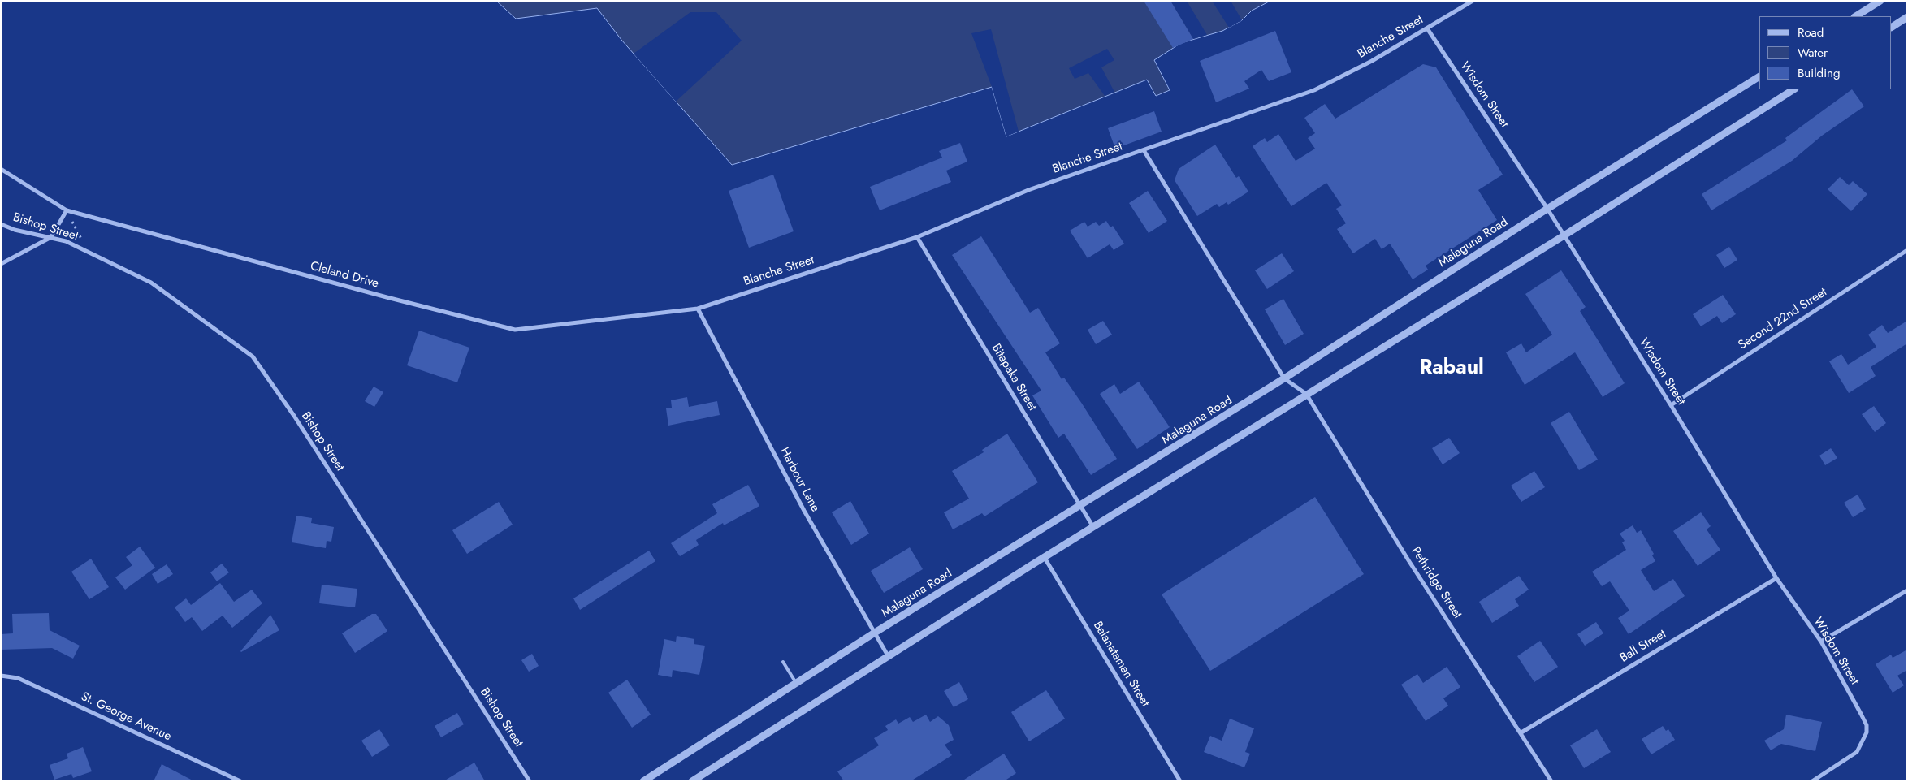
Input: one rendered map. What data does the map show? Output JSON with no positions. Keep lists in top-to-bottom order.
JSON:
{
  "streets": {
    "street": [
      "Blanche Street",
      "Wisdom Street",
      "Bishop Street",
      "Malaguna Road",
      "Cleland Drive",
      "Second 22nd Street",
      "Bitapaka Street",
      "Harbour Lane",
      "Pethridge Street",
      "Ball Street",
      "Balanataman Street",
      "St. George Avenue"
    ]
  },
  "crossings": [
    ["Blanche Street", "Wisdom Street"],
    ["Blanche Street", "Cleland Drive"],
    ["Blanche Street", "Bitapaka Street"],
    ["Blanche Street", "Harbour Lane"],
    ["Wisdom Street", "Malaguna Road"],
    ["Wisdom Street", "Second 22nd Street"],
    ["Wisdom Street", "Ball Street"],
    ["Malaguna Road", "Bitapaka Street"],
    ["Malaguna Road", "Harbour Lane"],
    ["Cleland Drive", "Harbour Lane"],
    ["Pethridge Street", "Ball Street"]
  ],
  "districts": ["Rabaul"],
  "legend": ["Road", "Water", "Building"]
}
